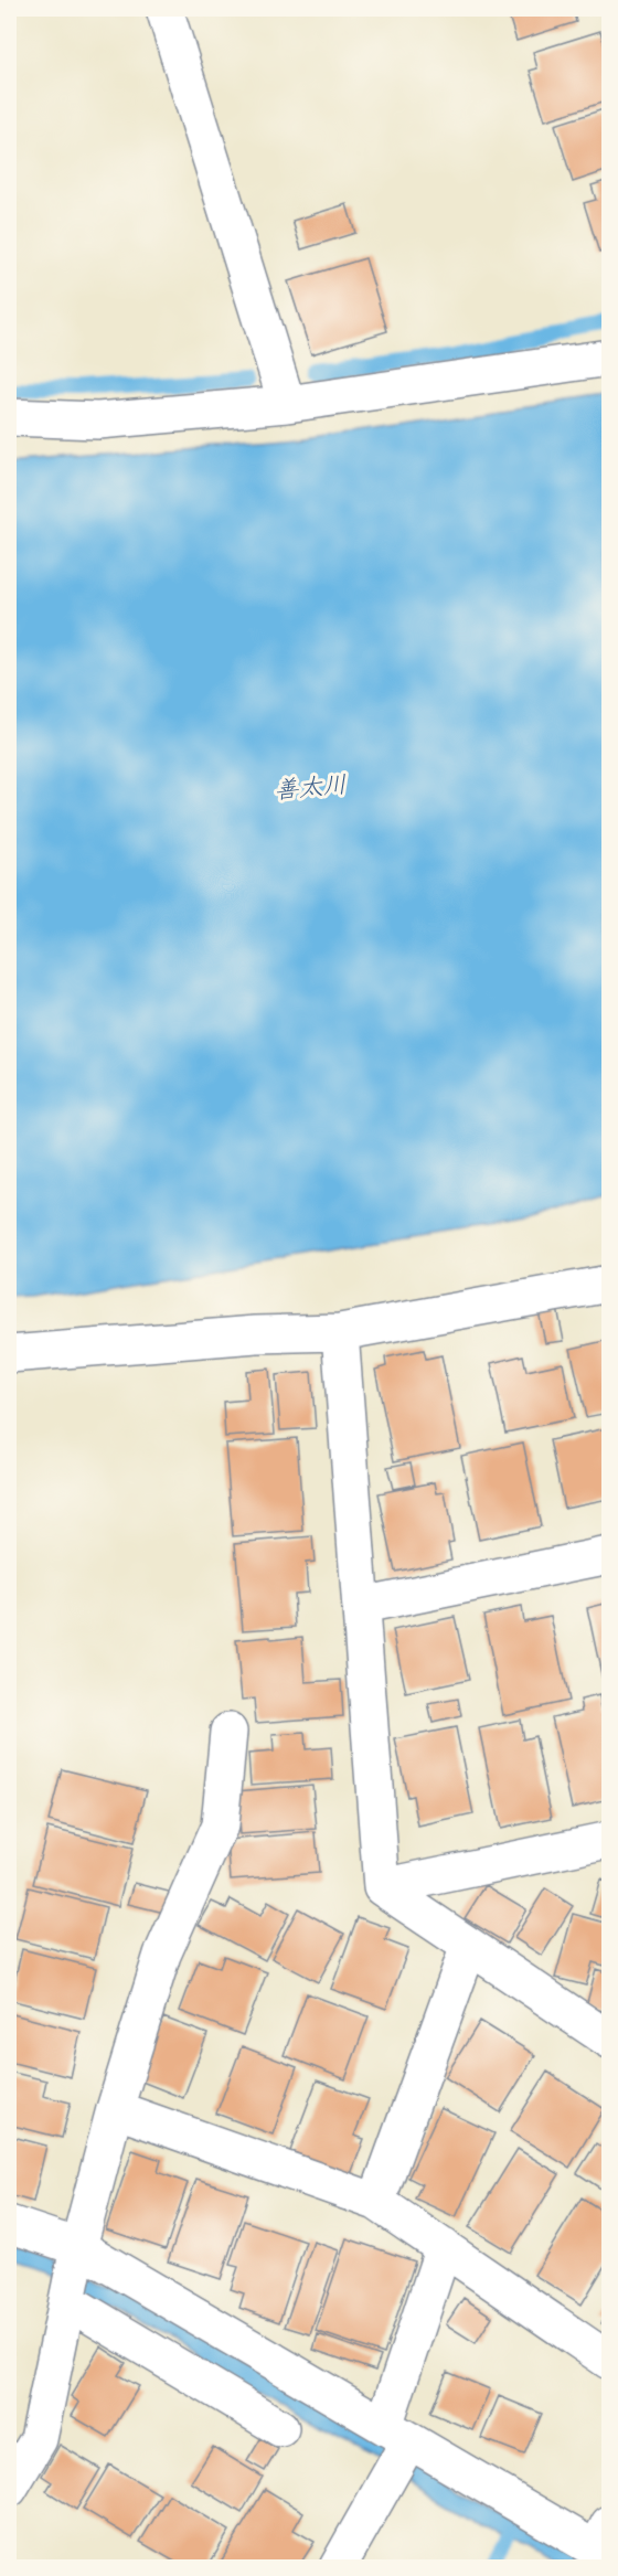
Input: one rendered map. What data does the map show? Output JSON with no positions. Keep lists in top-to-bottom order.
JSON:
{
  "water": ["善太川"]
}
